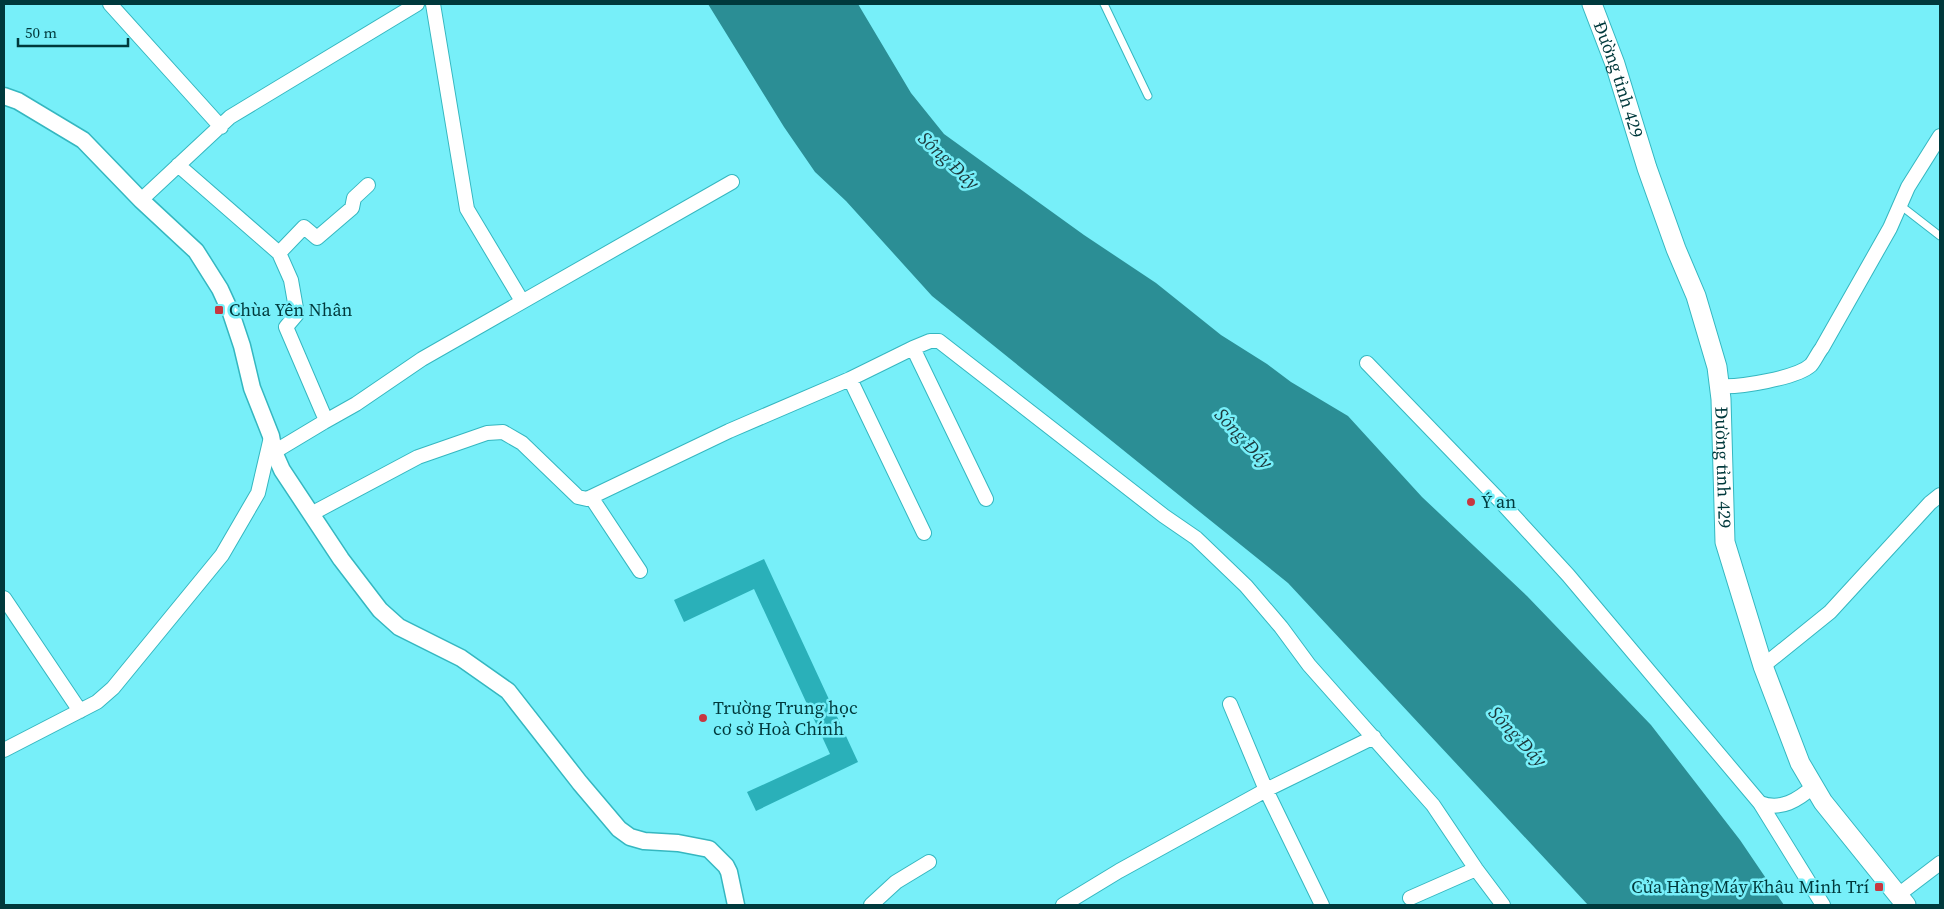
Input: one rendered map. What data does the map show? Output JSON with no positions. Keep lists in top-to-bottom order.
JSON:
{
  "streets": {
    "main road": ["Đường tỉnh 429"]
  },
  "water": ["Sông Đáy"],
  "places": {
    "transit": ["Chùa Yên Nhân", "Cửa Hàng Máy Khâu Minh Trí"],
    "other": ["Ý an", "Trường Trung học cơ sở Hoà Chính"]
  },
  "scale_bar": "50 m"
}
